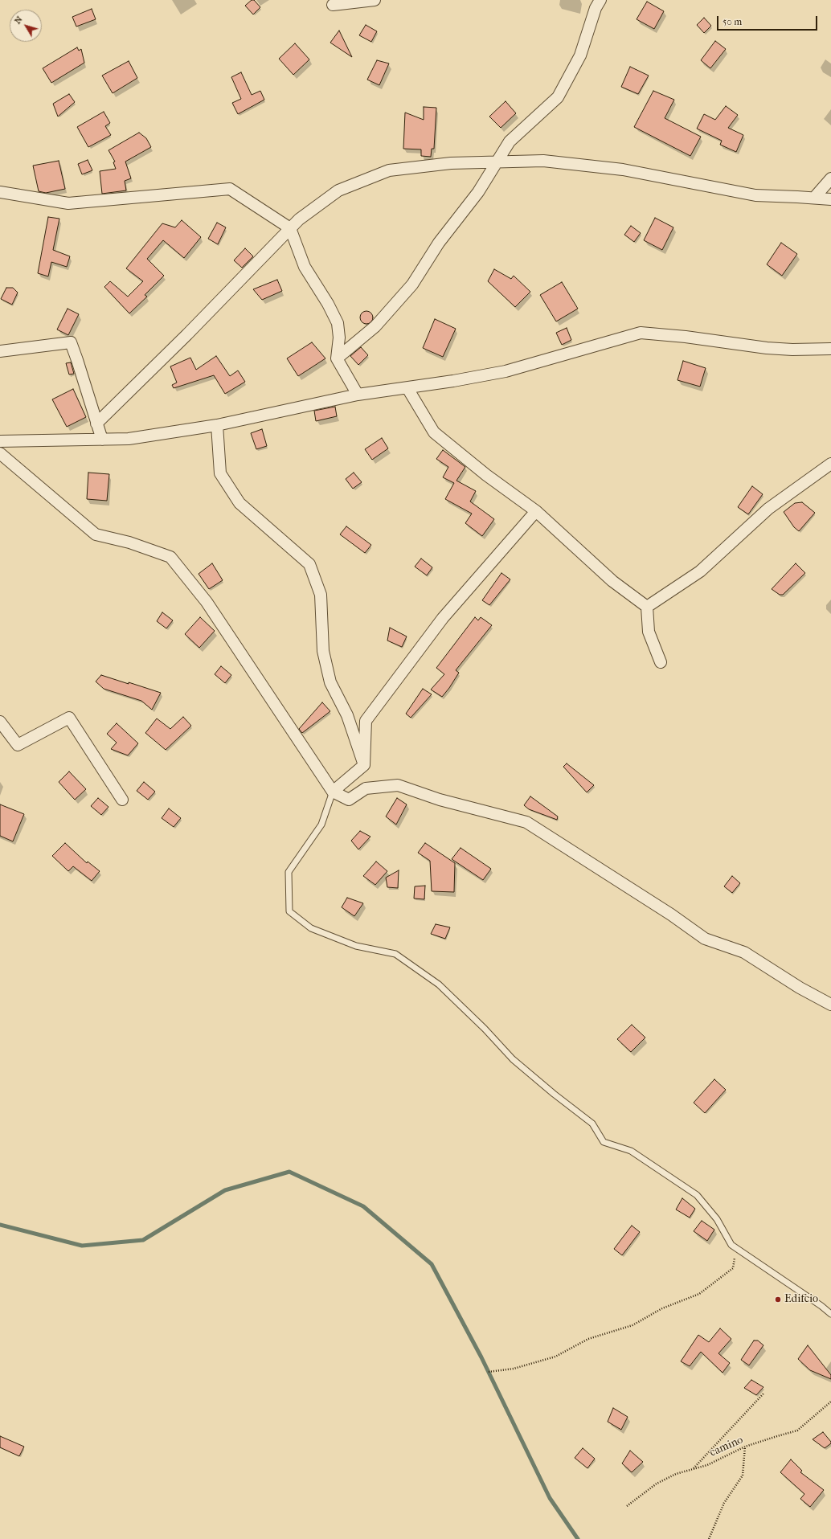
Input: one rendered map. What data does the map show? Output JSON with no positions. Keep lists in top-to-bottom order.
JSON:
{
  "streets": {
    "path": ["camino"]
  },
  "places": ["Edifcio"],
  "scale_bar": "50 m",
  "north": "top left"
}
